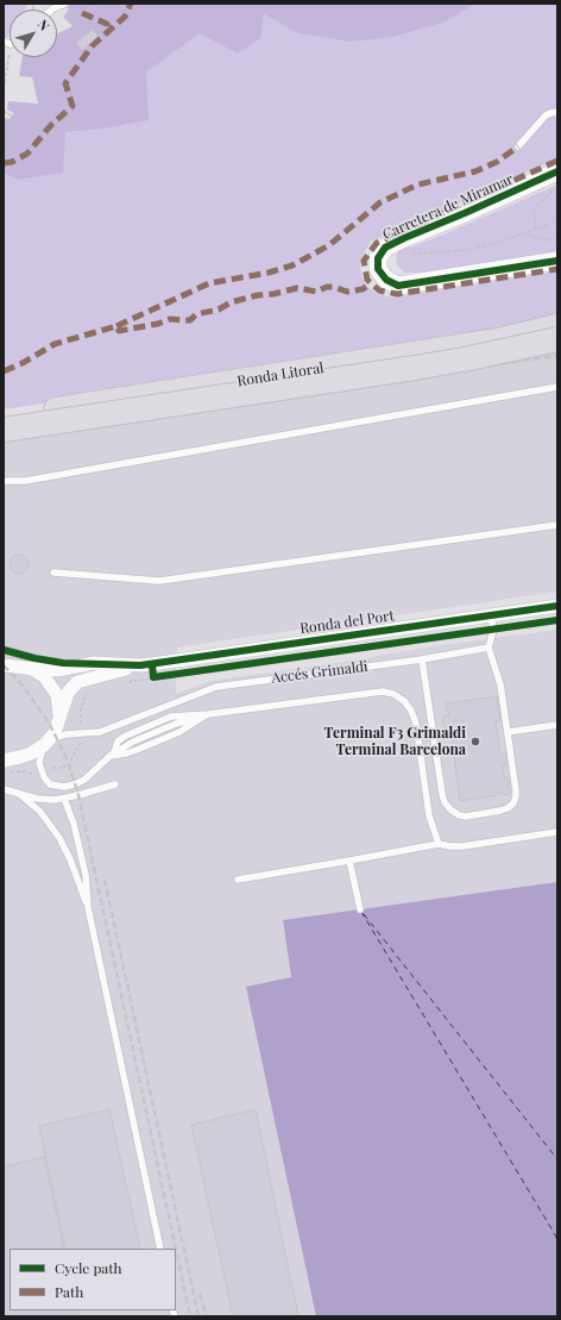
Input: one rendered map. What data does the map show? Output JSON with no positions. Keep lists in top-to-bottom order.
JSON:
{
  "streets": {
    "highway": ["Ronda Litoral"],
    "street": ["Carretera de Miramar", "Ronda del Port"],
    "lane": ["Accés Grimaldi"]
  },
  "places": ["Terminal F3 Grimaldi Terminal Barcelona"],
  "legend": ["Cycle path", "Path"],
  "north": "top right"
}
